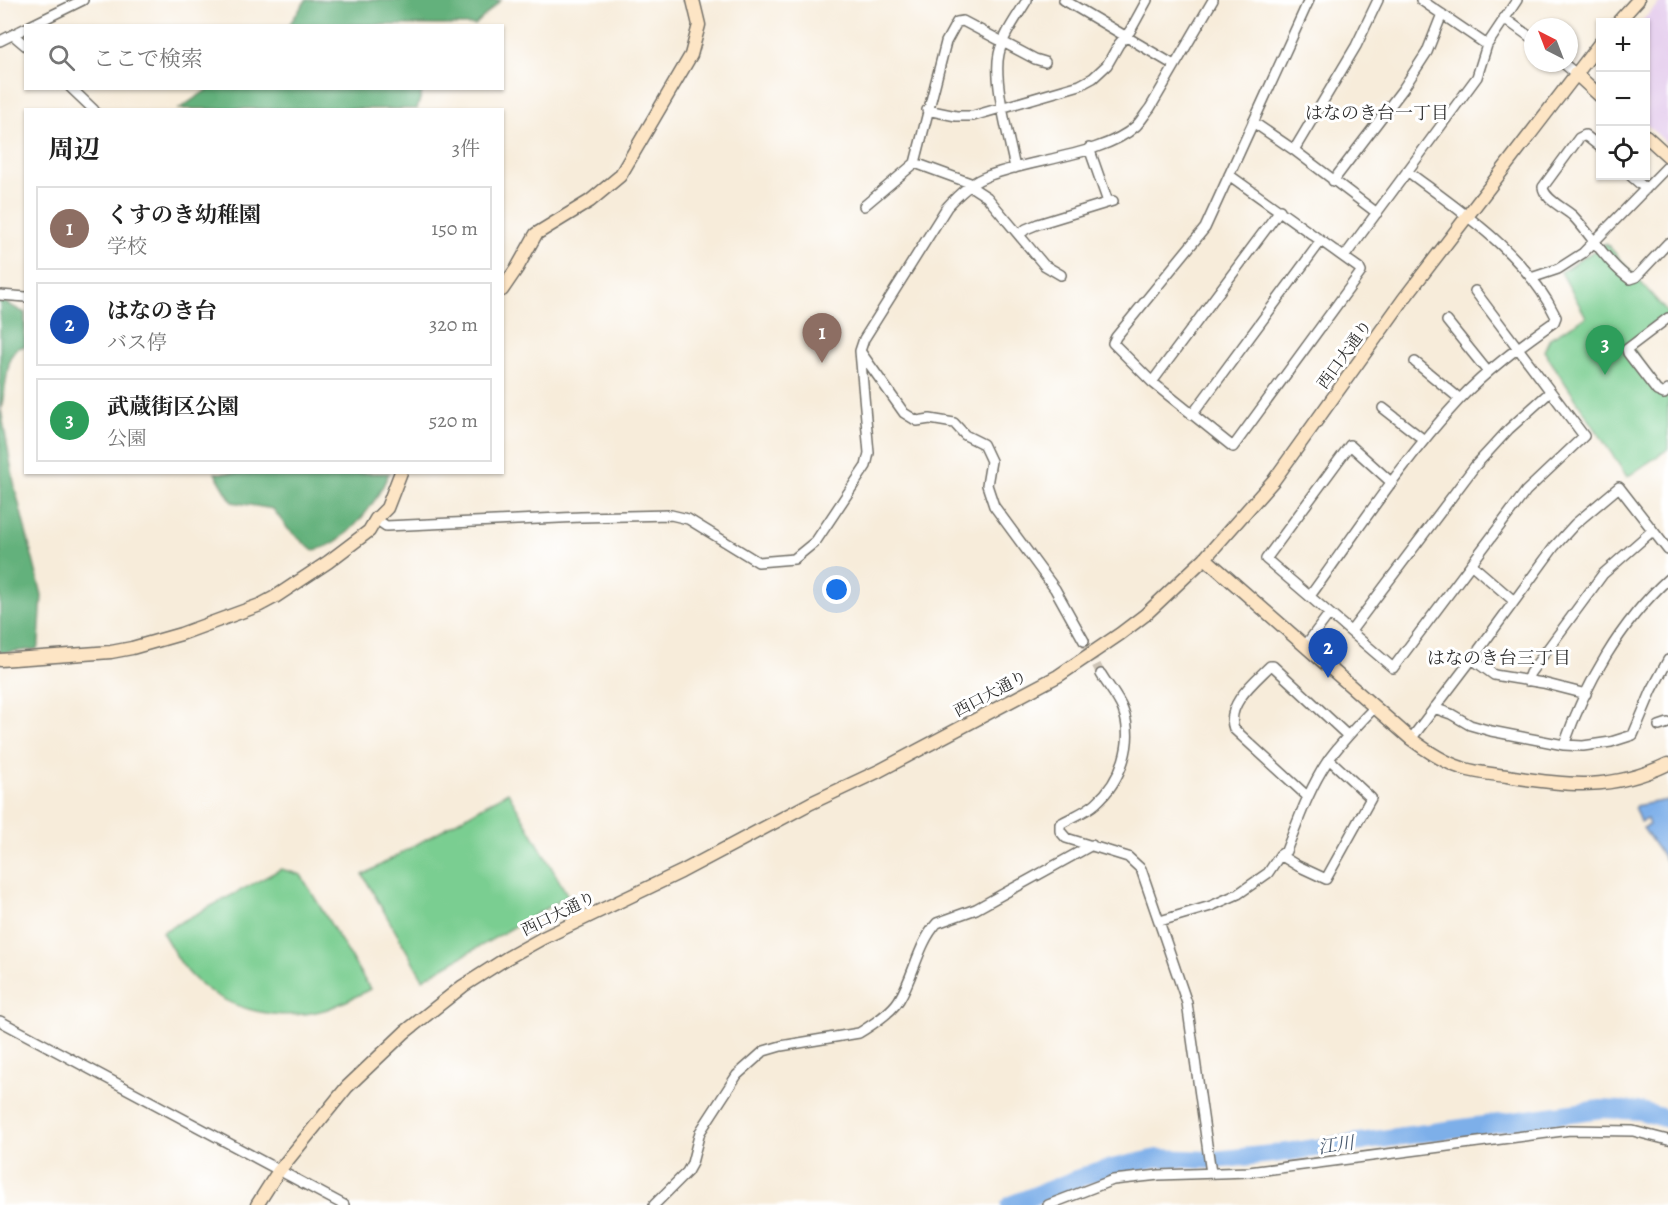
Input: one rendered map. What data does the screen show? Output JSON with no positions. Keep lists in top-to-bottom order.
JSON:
{
  "streets": {
    "street": ["西口大通り"]
  },
  "districts": ["はなのき台一丁目", "はなのき台三丁目"],
  "water": ["江川"],
  "north": "top left",
  "page": {
    "map_buttons": ["+", "−"],
    "search": "ここで検索",
    "heading": ["周辺", "3件"],
    "list": [
      {
        "mark": "1",
        "name": "くすのき幼稚園",
        "note": "学校",
        "value": "150 m"
      },
      {
        "mark": "2",
        "name": "はなのき台",
        "note": "バス停",
        "value": "320 m"
      },
      {
        "mark": "3",
        "name": "武蔵街区公園",
        "note": "公園",
        "value": "520 m"
      }
    ],
    "pins": ["1", "3", "2"]
  }
}
